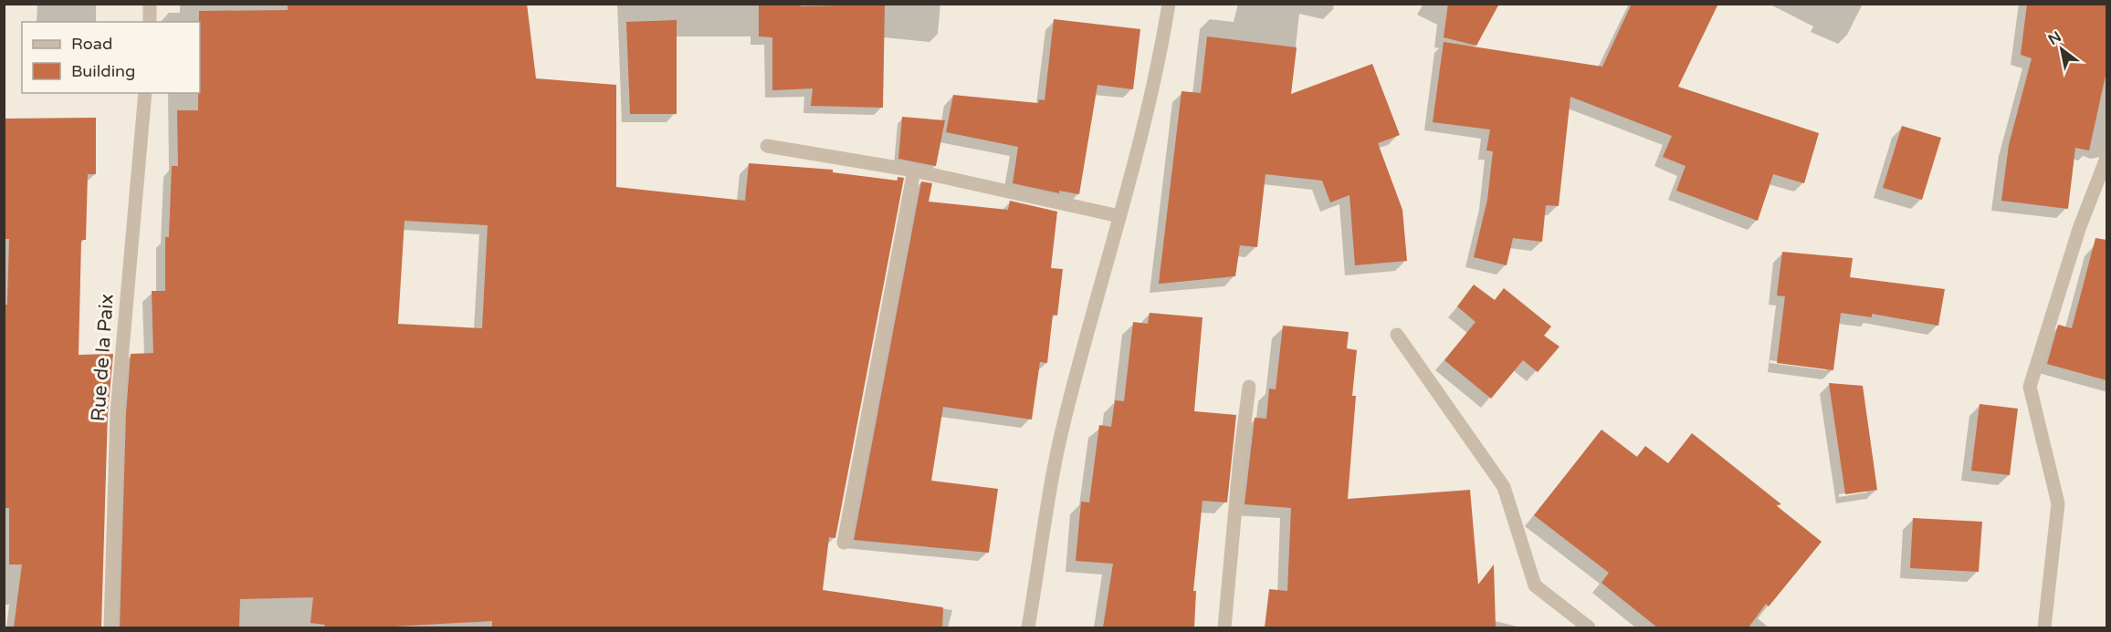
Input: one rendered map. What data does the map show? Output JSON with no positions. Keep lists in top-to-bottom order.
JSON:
{
  "streets": {
    "street": ["Rue de la Paix"]
  },
  "legend": ["Road", "Building"],
  "north": "top left"
}
